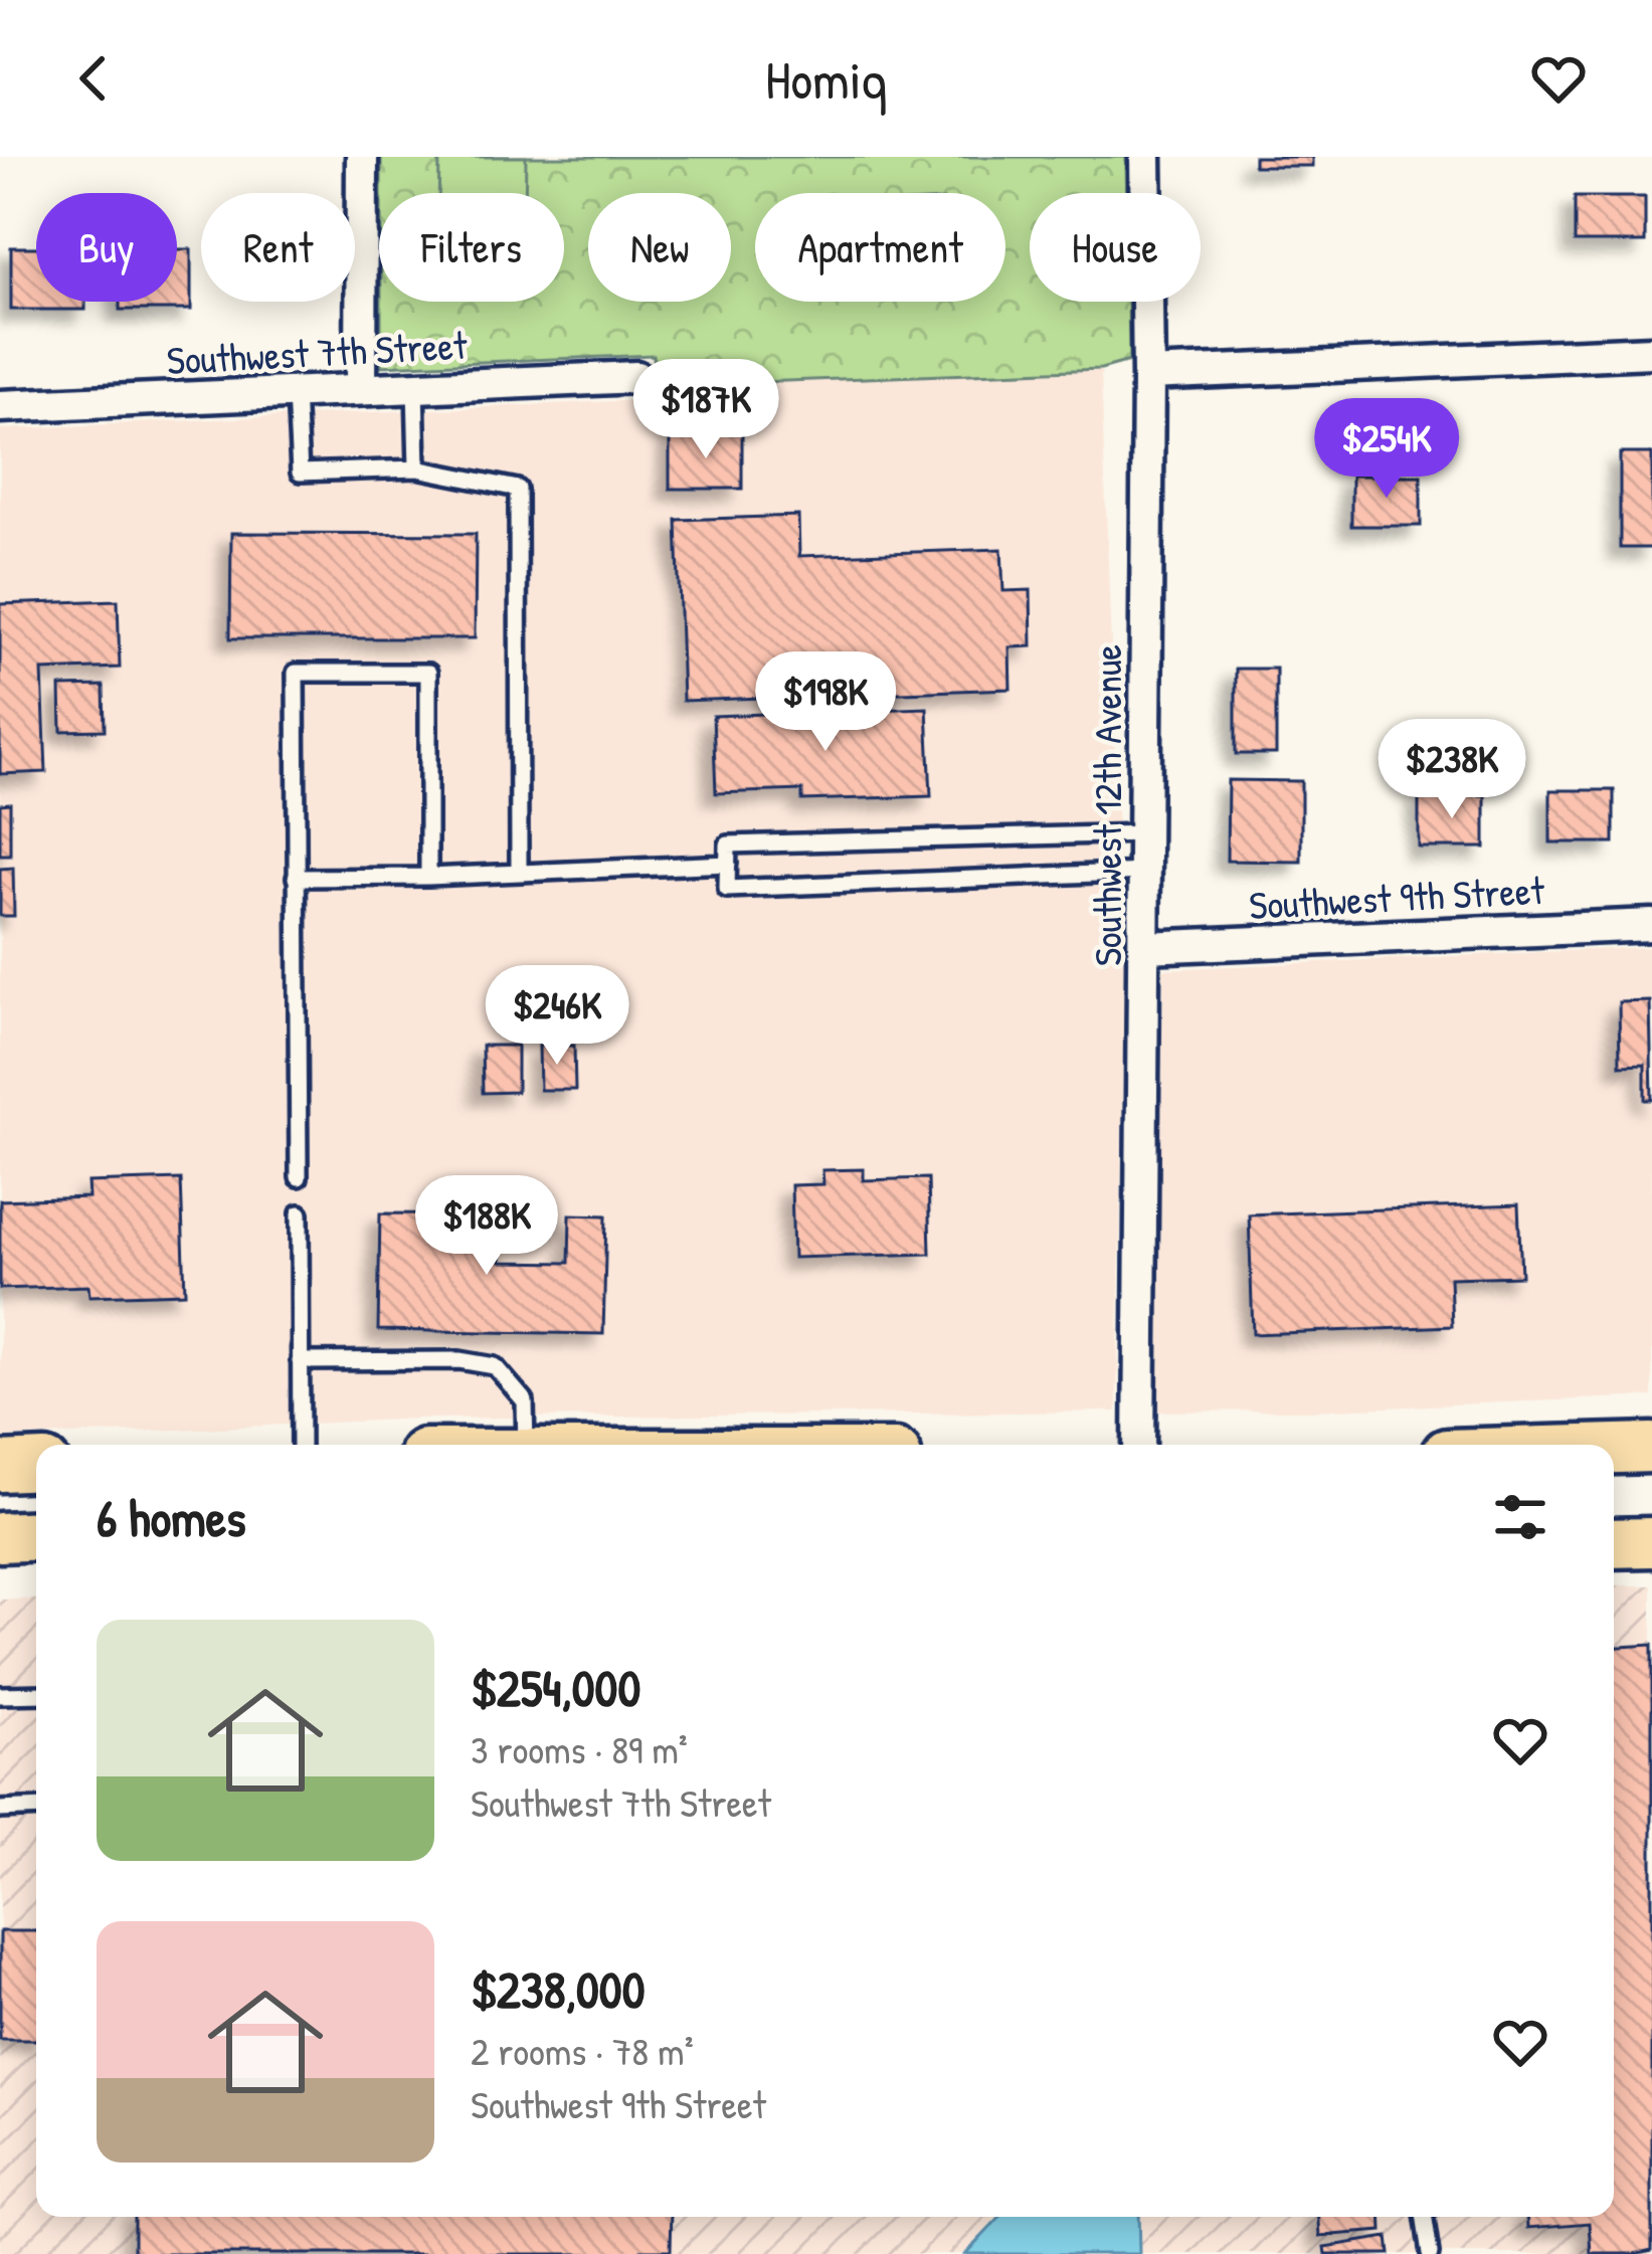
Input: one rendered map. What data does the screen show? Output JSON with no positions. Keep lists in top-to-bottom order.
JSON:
{
  "streets": {
    "street": ["Southwest 7th Street", "Southwest 12th Avenue", "Southwest 9th Street"]
  },
  "crossings": [
    ["Southwest 12th Avenue", "Southwest 9th Street"]
  ],
  "page": {
    "header": "Homiq",
    "chip": [
      "Buy",
      "Rent",
      "Filters",
      "New",
      "Apartment",
      "House"
    ],
    "price": [
      "$187K",
      "$254K",
      "$198K",
      "$238K",
      "$246K",
      "$188K"
    ],
    "heading": "6 homes",
    "list": [
      {
        "name": "$254,000",
        "note": "3 rooms · 89 m² · Southwest 7th Street"
      },
      {
        "name": "$238,000",
        "note": "2 rooms · 78 m² · Southwest 9th Street"
      }
    ]
  }
}
